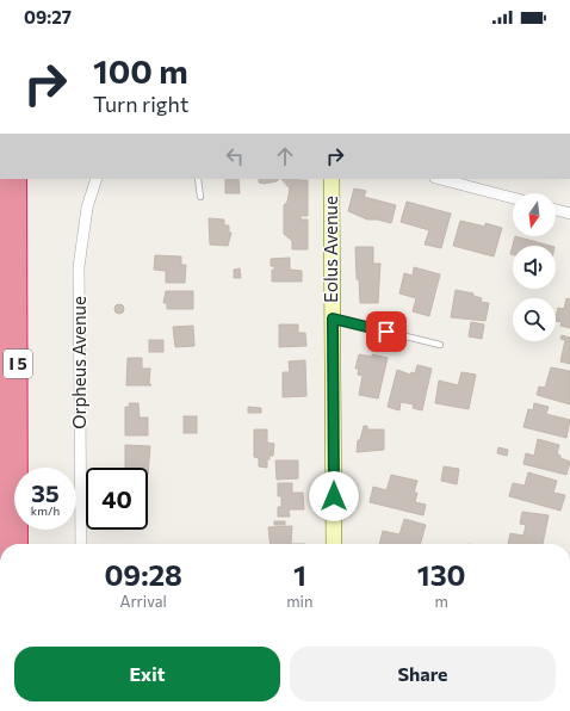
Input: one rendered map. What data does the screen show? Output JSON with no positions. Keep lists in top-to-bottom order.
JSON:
{
  "streets": {
    "highway": ["I 5"],
    "street": ["Eolus Avenue", "Orpheus Avenue"]
  },
  "north": "bottom",
  "page": {
    "status": "09:27",
    "turn": ["100 m", "Turn right"],
    "speed": "35 km/h",
    "limit": "40",
    "eta": [
      "09:28",
      "Arrival",
      "1",
      "min",
      "130",
      "m"
    ],
    "buttons": ["Exit", "Share"]
  }
}
